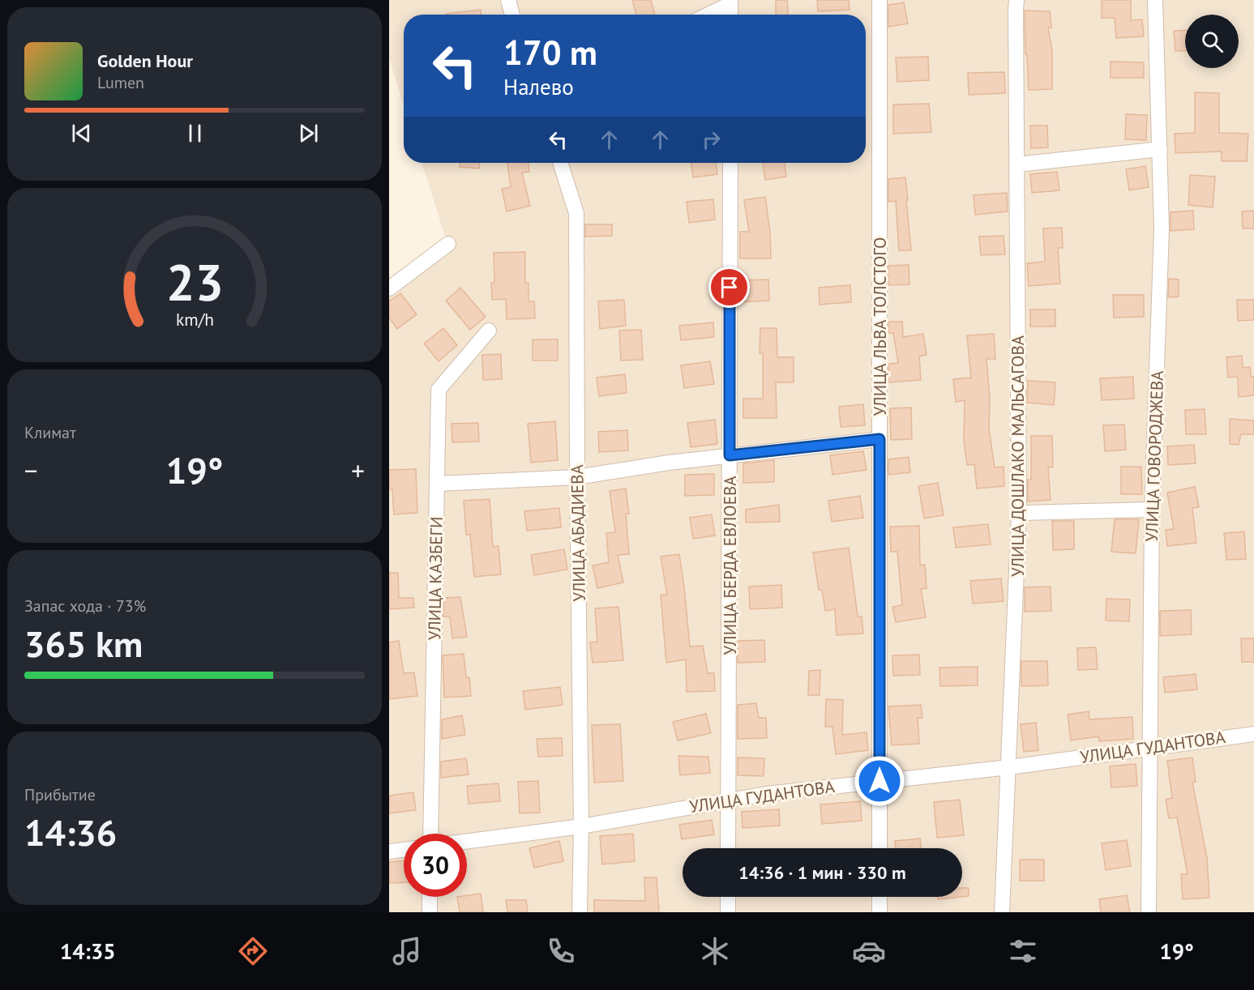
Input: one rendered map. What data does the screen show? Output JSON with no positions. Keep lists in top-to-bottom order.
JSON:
{
  "streets": {
    "street": [
      "УЛИЦА ЛЬВА ТОЛСТОГО",
      "УЛИЦА ДОШЛАКО МАЛЬСАГОВА",
      "УЛИЦА ГОВОРОДЖЕВА",
      "УЛИЦА АБАДИЕВА",
      "УЛИЦА БЕРДА ЕВЛОЕВА",
      "УЛИЦА КАЗБЕГИ",
      "УЛИЦА ГУДАНТОВА"
    ]
  },
  "crossings": [
    ["УЛИЦА ЛЬВА ТОЛСТОГО", "УЛИЦА ГУДАНТОВА"],
    ["УЛИЦА ДОШЛАКО МАЛЬСАГОВА", "УЛИЦА ГУДАНТОВА"],
    ["УЛИЦА ГОВОРОДЖЕВА", "УЛИЦА ГУДАНТОВА"],
    ["УЛИЦА АБАДИЕВА", "УЛИЦА ГУДАНТОВА"],
    ["УЛИЦА БЕРДА ЕВЛОЕВА", "УЛИЦА ГУДАНТОВА"]
  ],
  "page": {
    "turn": ["170 m", "Налево"],
    "song": ["Golden Hour", "Lumen"],
    "tile": [
      "Климат",
      ["Запас хода · 73%", "365 km"],
      ["Прибытие", "14:36"]
    ],
    "heat": ["−", "19°", "+"],
    "limit": "30",
    "trip": "14:36 · 1 мин · 330 m",
    "tabs": ["14:35", "19°"],
    "gauge": ["23", "km/h"]
  }
}
